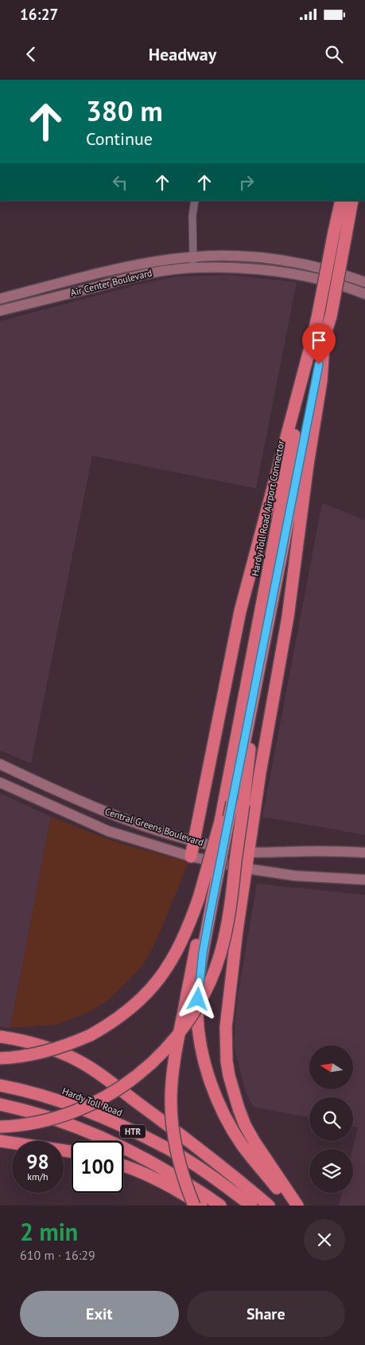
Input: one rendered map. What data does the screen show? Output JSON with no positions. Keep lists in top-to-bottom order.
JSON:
{
  "streets": {
    "highway": ["Hardy Toll Road Airport Connector", "Hardy Toll Road", "HTR"],
    "street": ["Air Center Boulevard", "Central Greens Boulevard"]
  },
  "north": "left",
  "page": {
    "status": "16:27",
    "header": "Headway",
    "turn": ["380 m", "Continue"],
    "speed": "98 km/h",
    "limit": "100",
    "heading": ["2 min", "610 m · 16:29"],
    "buttons": ["Exit", "Share"]
  }
}
